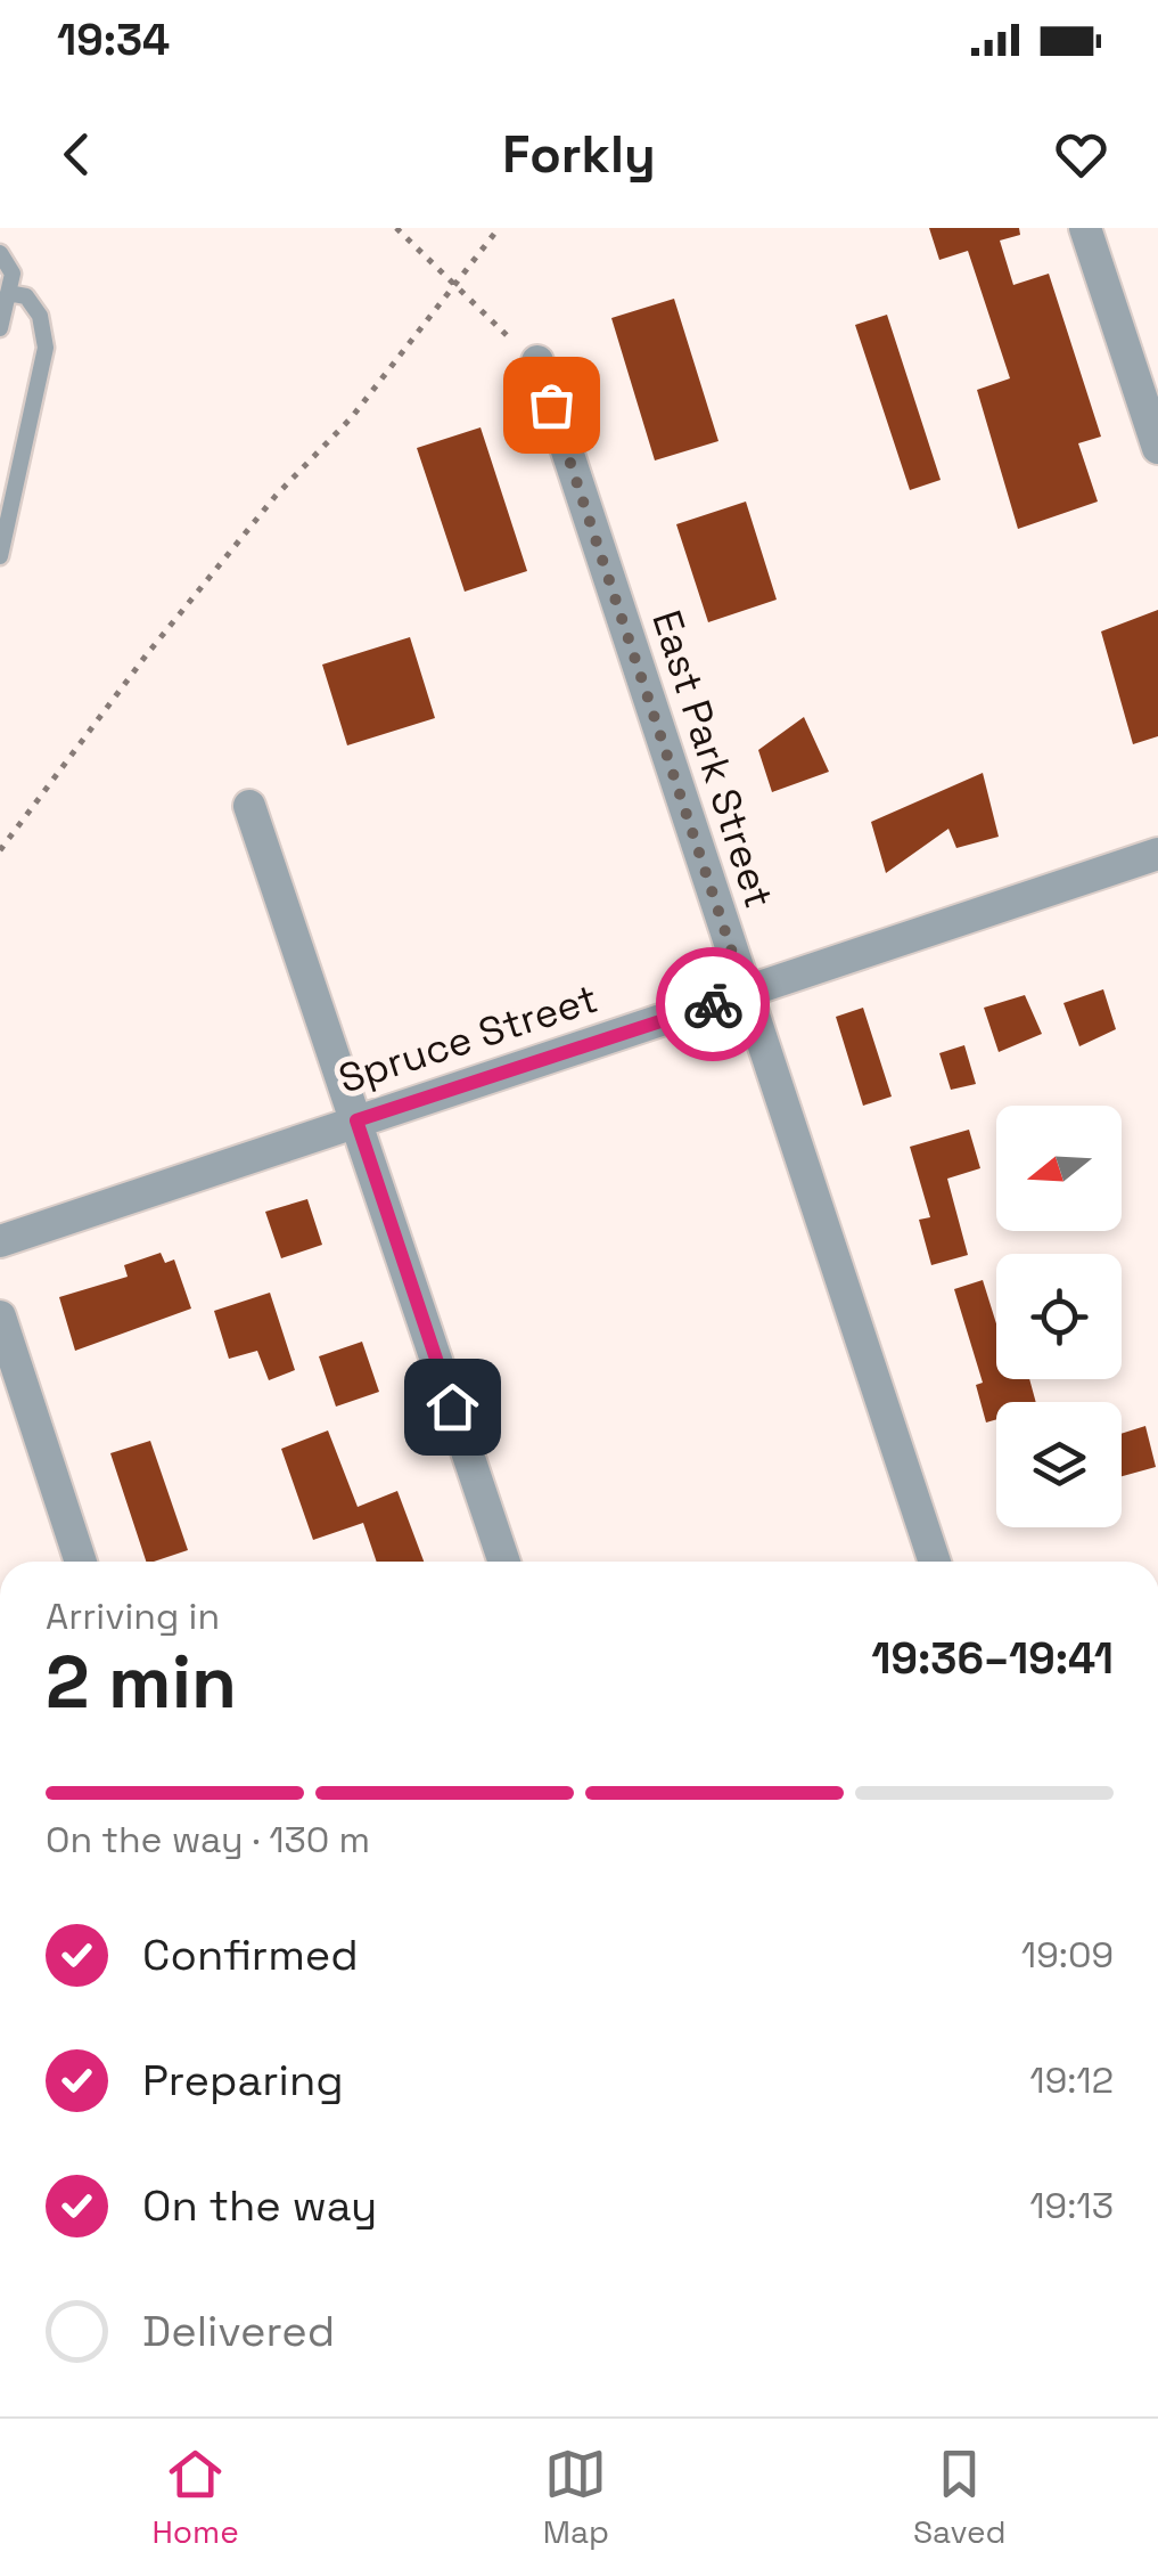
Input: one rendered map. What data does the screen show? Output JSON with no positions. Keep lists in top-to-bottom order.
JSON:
{
  "streets": {
    "street": ["East Park Street", "Spruce Street"]
  },
  "crossings": [
    ["East Park Street", "Spruce Street"]
  ],
  "north": "left",
  "page": {
    "status": "19:34",
    "header": "Forkly",
    "heading": ["2 min", "Arriving in", "19:36–19:41"],
    "bar": "On the way · 130 m",
    "list": [
      ["Confirmed", "19:09"],
      ["Preparing", "19:12"],
      ["On the way", "19:13"],
      "Delivered"
    ],
    "tabs": ["Home", "Map", "Saved"]
  }
}
